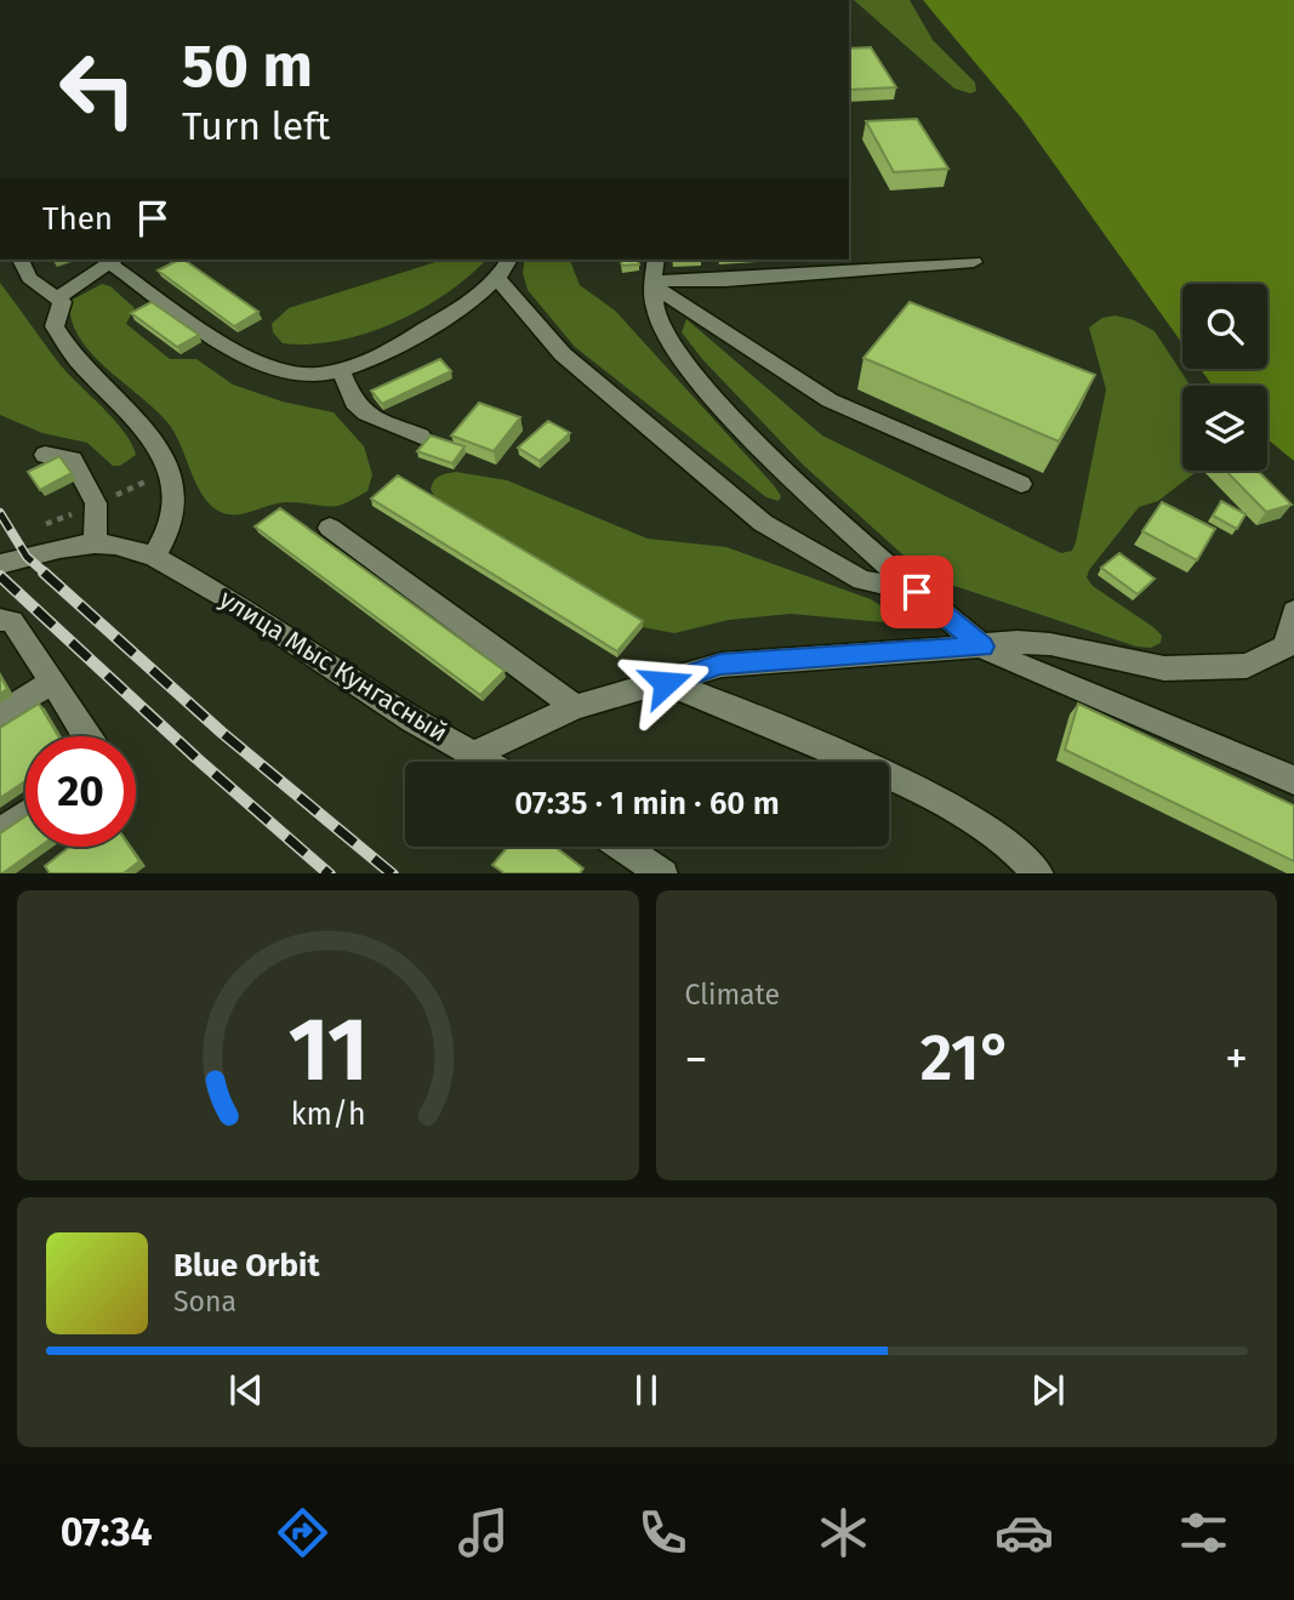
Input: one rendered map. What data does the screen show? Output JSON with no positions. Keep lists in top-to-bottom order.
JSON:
{
  "streets": {
    "street": ["улица Мыс Кунгасный"]
  },
  "page": {
    "turn": ["50 m", "Turn left"],
    "then": "Then",
    "limit": "20",
    "trip": "07:35 · 1 min · 60 m",
    "tile": "Climate",
    "heat": ["−", "21°", "+"],
    "song": ["Blue Orbit", "Sona"],
    "tabs": "07:34",
    "gauge": ["11", "km/h"]
  }
}
